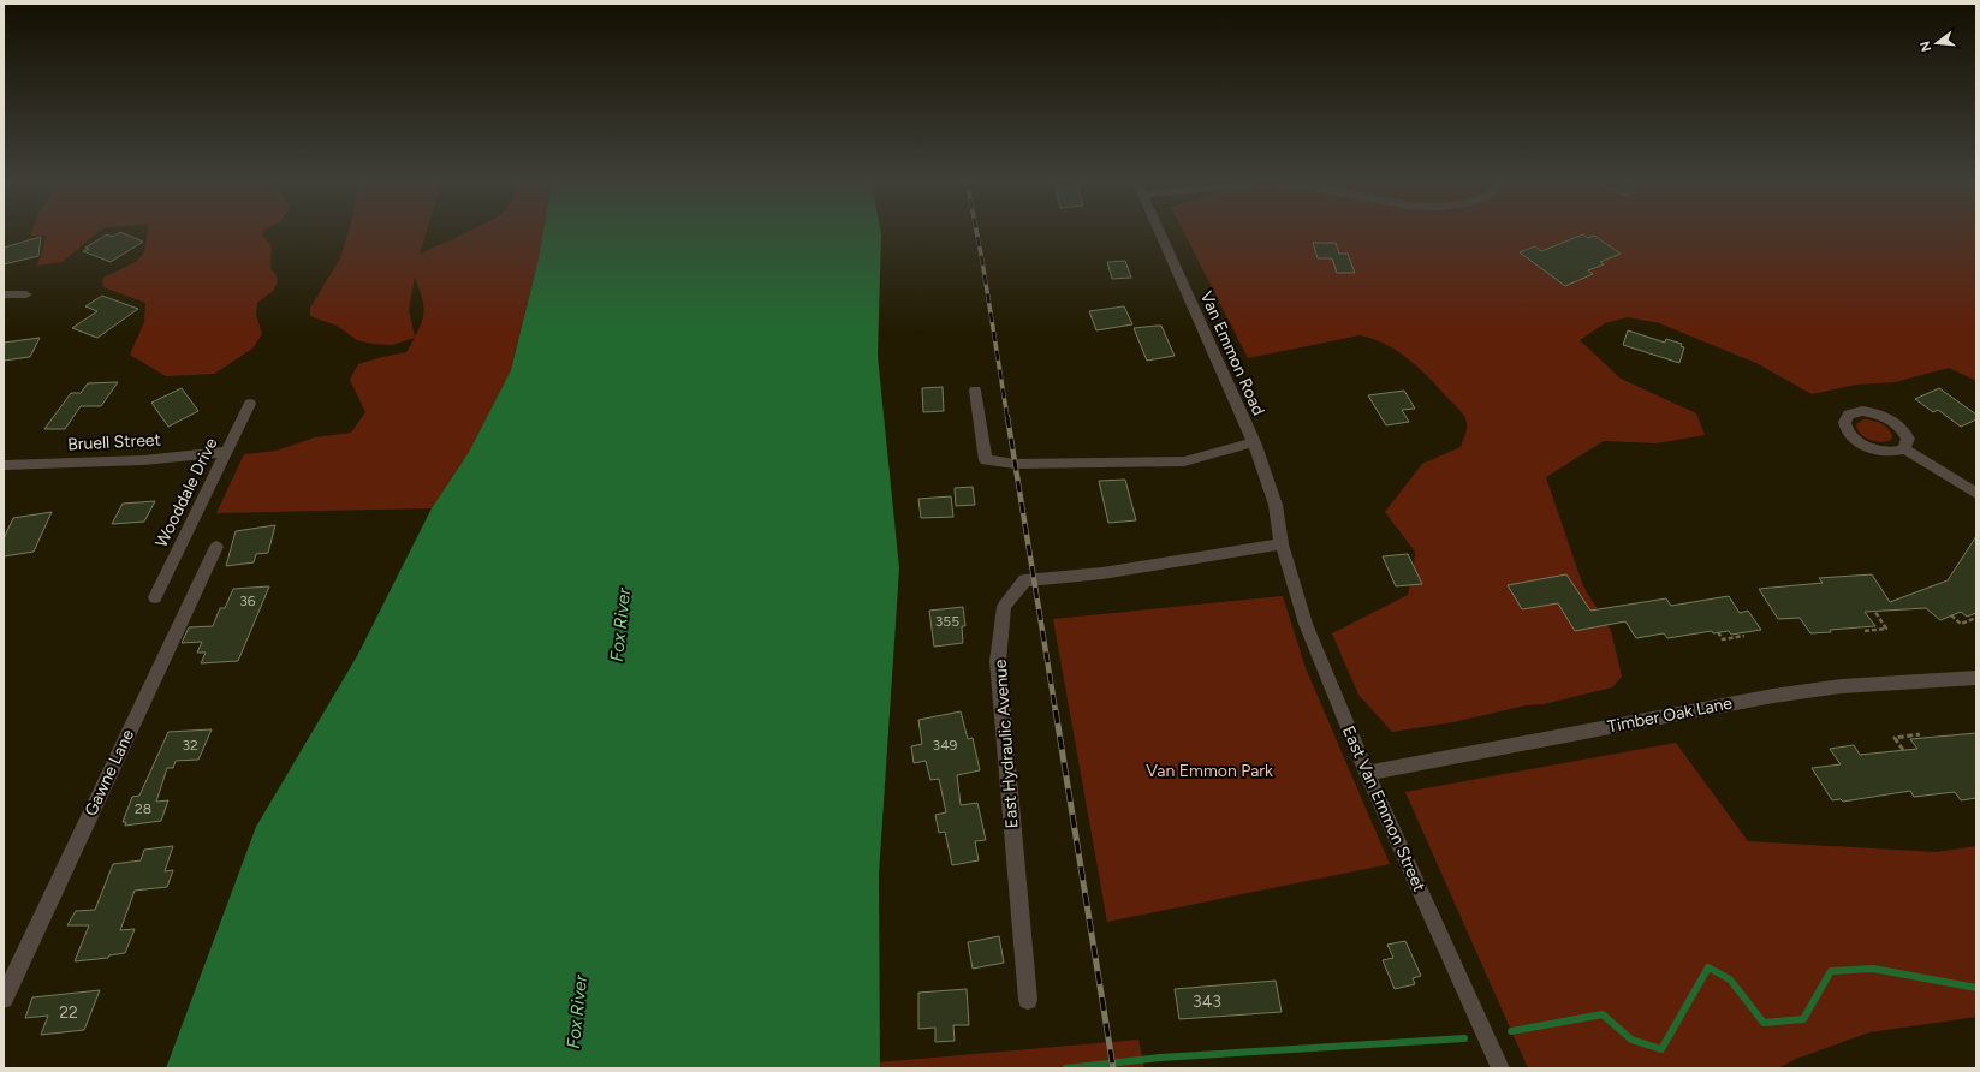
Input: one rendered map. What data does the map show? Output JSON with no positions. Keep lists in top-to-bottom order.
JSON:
{
  "streets": {
    "street": [
      "Van Emmon Road",
      "Bruell Street",
      "Wooddale Drive",
      "Timber Oak Lane",
      "East Hydraulic Avenue",
      "Gawne Lane",
      "East Van Emmon Street"
    ]
  },
  "crossings": [
    ["Van Emmon Road", "East Hydraulic Avenue"],
    ["Van Emmon Road", "East Van Emmon Street"],
    ["Bruell Street", "Wooddale Drive"],
    ["Timber Oak Lane", "East Van Emmon Street"],
    ["East Hydraulic Avenue", "East Van Emmon Street"]
  ],
  "water": ["Fox River"],
  "parks": ["Van Emmon Park"],
  "house_numbers": [
    "36",
    "355",
    "32",
    "349",
    "28",
    "343",
    "22"
  ],
  "north": "left"
}
